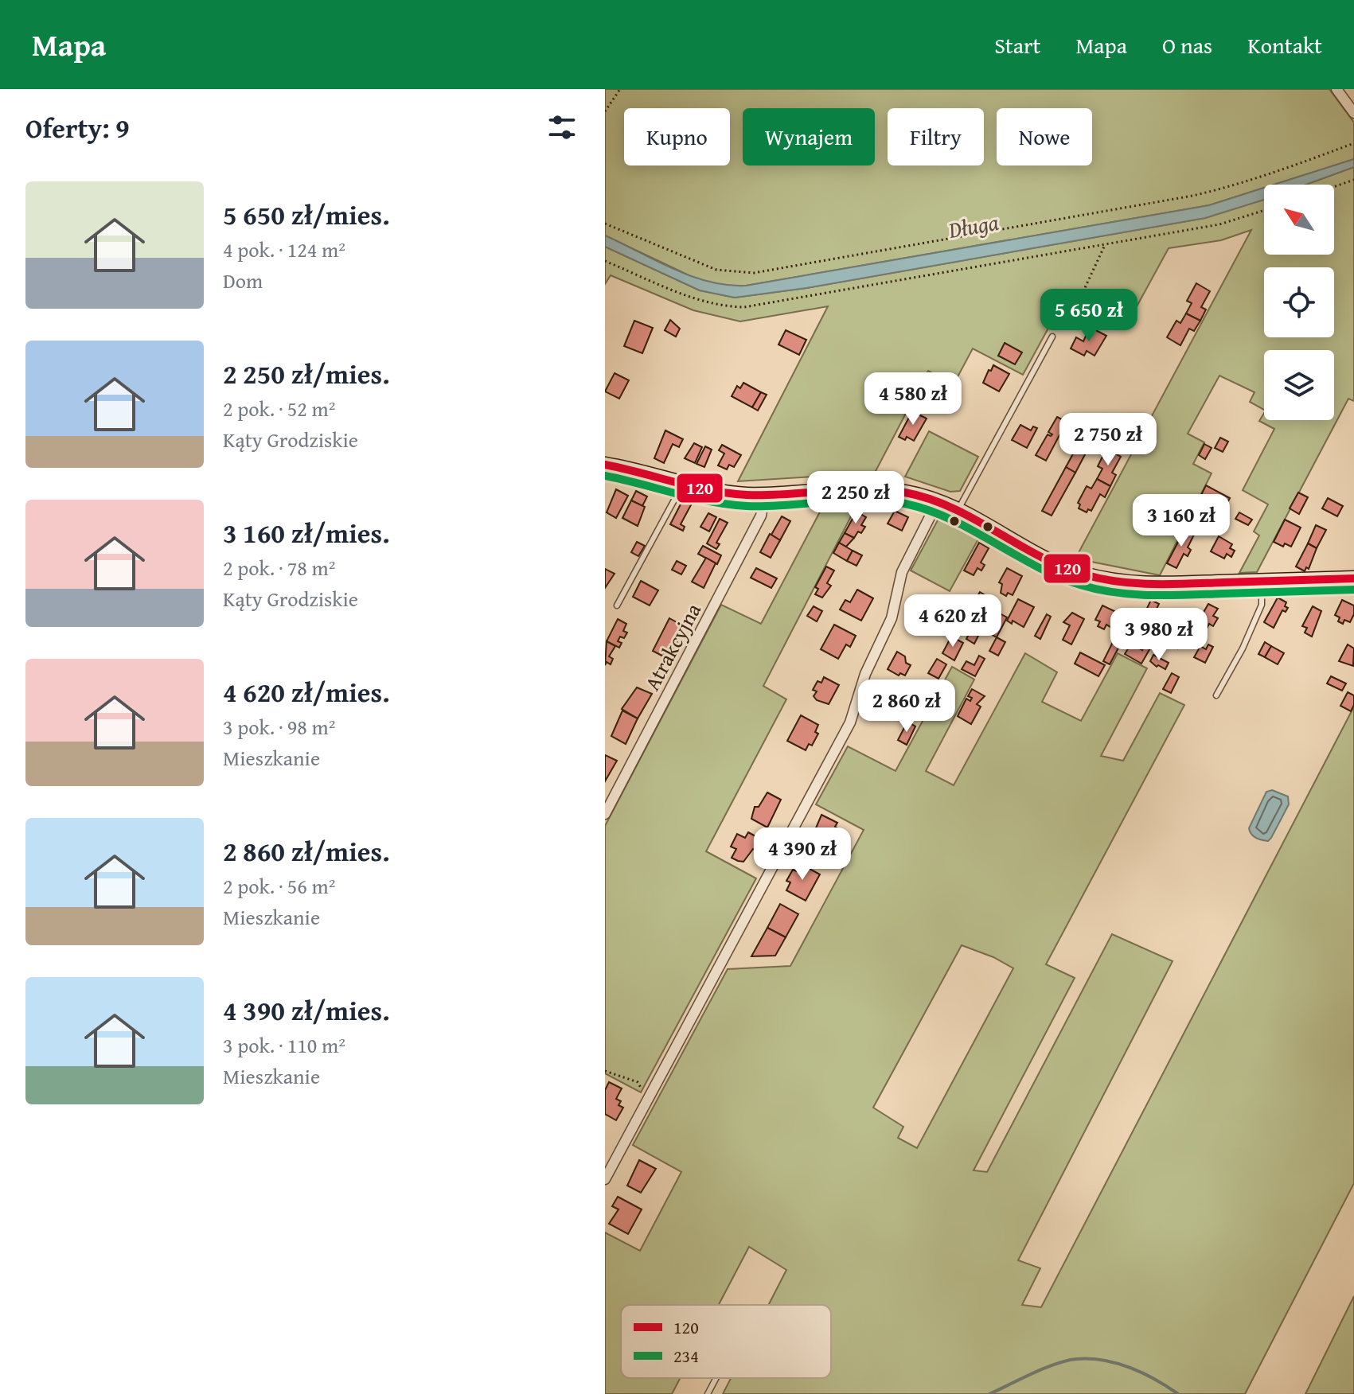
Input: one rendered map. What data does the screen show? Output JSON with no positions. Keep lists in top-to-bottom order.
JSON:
{
  "streets": {
    "street": ["Atrakcyjna"]
  },
  "water": ["Długa"],
  "lines": ["transit line 120", "transit line 234"],
  "legend": ["120", "234"],
  "north": "top left",
  "page": {
    "header": "Mapa",
    "nav": [
      "Start",
      "Mapa",
      "O nas",
      "Kontakt"
    ],
    "heading": "Oferty: 9",
    "chip": [
      "Kupno",
      "Wynajem",
      "Filtry",
      "Nowe"
    ],
    "list": [
      {
        "name": "5 650 zł/mies.",
        "note": "4 pok. · 124 m² · Dom"
      },
      {
        "name": "2 250 zł/mies.",
        "note": "2 pok. · 52 m² · Kąty Grodziskie"
      },
      {
        "name": "3 160 zł/mies.",
        "note": "2 pok. · 78 m² · Kąty Grodziskie"
      },
      {
        "name": "4 620 zł/mies.",
        "note": "3 pok. · 98 m² · Mieszkanie"
      },
      {
        "name": "2 860 zł/mies.",
        "note": "2 pok. · 56 m² · Mieszkanie"
      },
      {
        "name": "4 390 zł/mies.",
        "note": "3 pok. · 110 m² · Mieszkanie"
      }
    ],
    "price": [
      "5 650 zł",
      "4 580 zł",
      "2 750 zł",
      "2 250 zł",
      "3 160 zł",
      "4 620 zł",
      "3 980 zł",
      "2 860 zł",
      "4 390 zł"
    ]
  }
}
